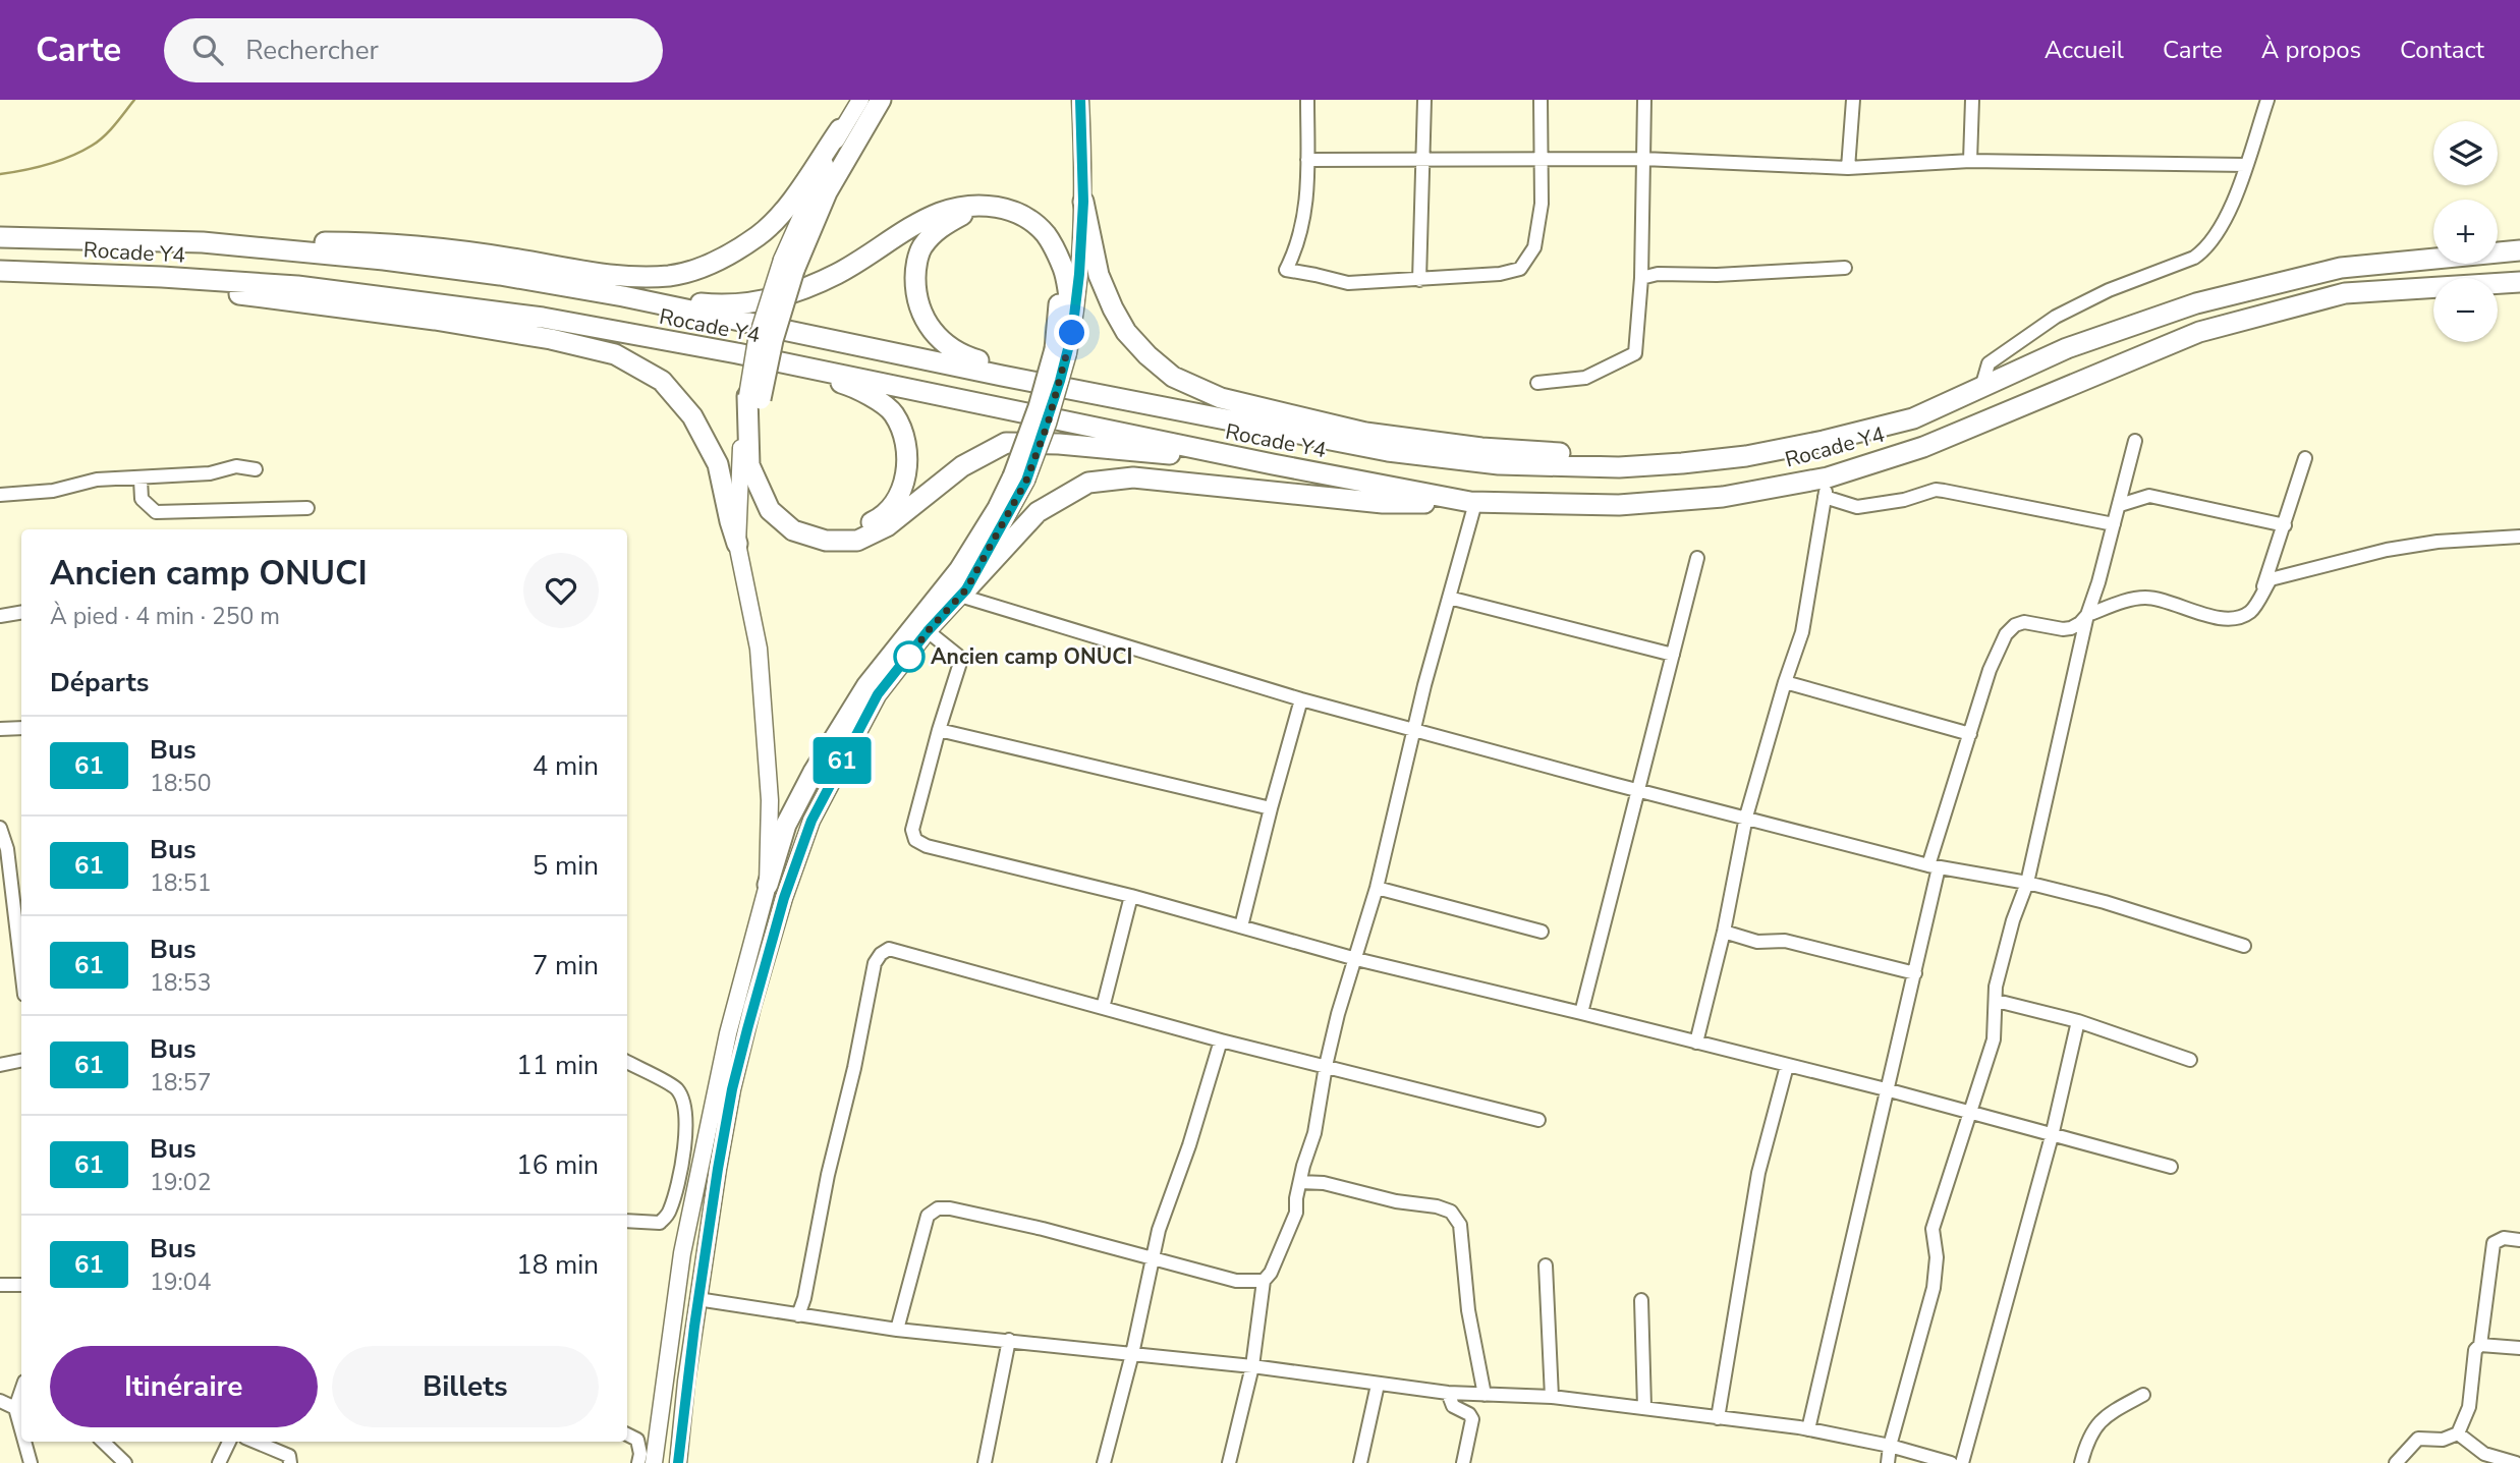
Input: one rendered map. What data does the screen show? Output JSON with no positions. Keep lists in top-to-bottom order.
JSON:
{
  "streets": {
    "highway": ["Rocade Y4"]
  },
  "places": ["Ancien camp ONUCI"],
  "lines": ["bus line 61"],
  "page": {
    "header": "Carte",
    "search": "Rechercher",
    "nav": [
      "Accueil",
      "Carte",
      "À propos",
      "Contact"
    ],
    "on_map": "61",
    "map_buttons": ["+", "−"],
    "heading": [
      ["Ancien camp ONUCI", "À pied · 4 min · 250 m"],
      "Départs"
    ],
    "list": [
      {
        "mark": "61",
        "name": "Bus",
        "note": "18:50",
        "value": "4 min"
      },
      {
        "mark": "61",
        "name": "Bus",
        "note": "18:51",
        "value": "5 min"
      },
      {
        "mark": "61",
        "name": "Bus",
        "note": "18:53",
        "value": "7 min"
      },
      {
        "mark": "61",
        "name": "Bus",
        "note": "18:57",
        "value": "11 min"
      },
      {
        "mark": "61",
        "name": "Bus",
        "note": "19:02",
        "value": "16 min"
      },
      {
        "mark": "61",
        "name": "Bus",
        "note": "19:04",
        "value": "18 min"
      }
    ],
    "buttons": ["Itinéraire", "Billets"]
  }
}
